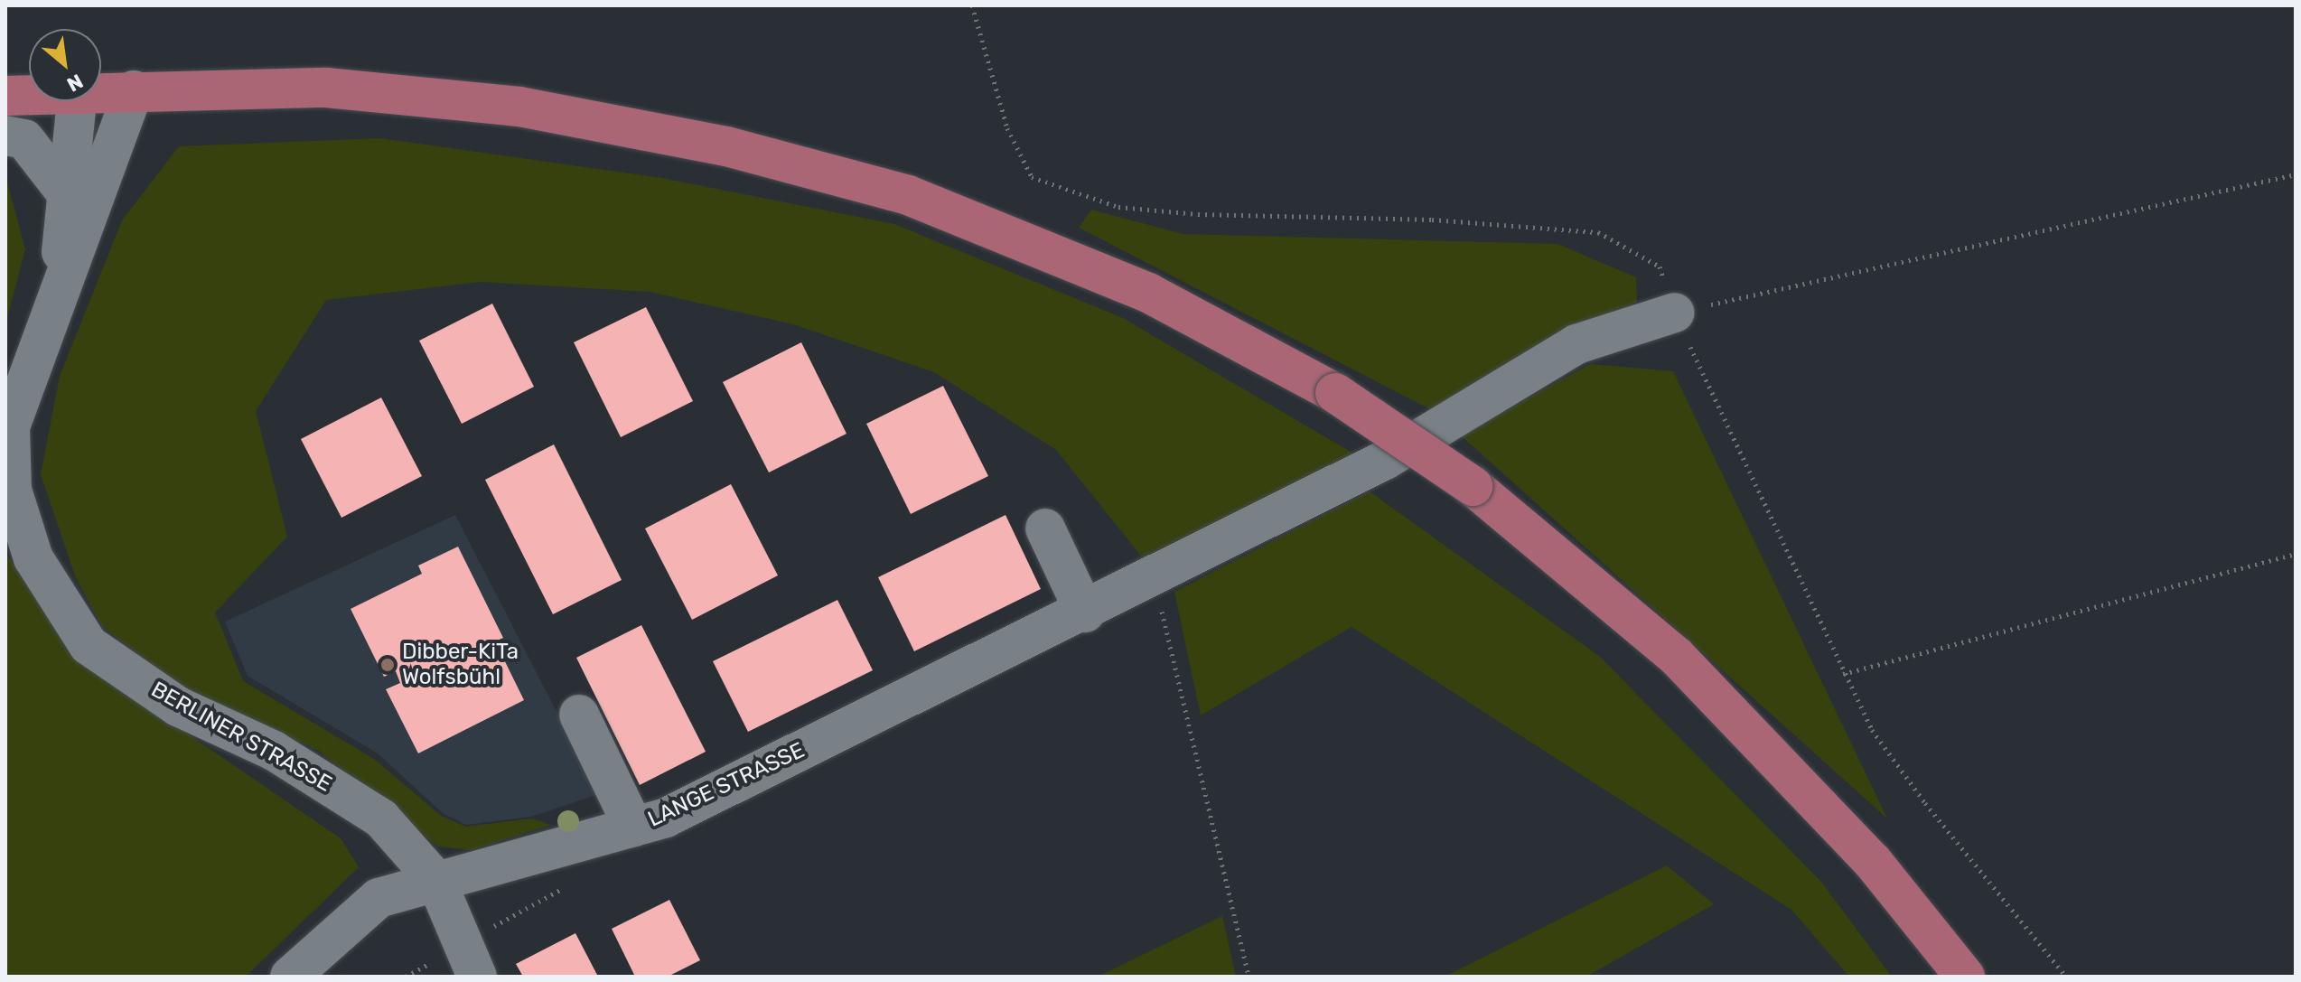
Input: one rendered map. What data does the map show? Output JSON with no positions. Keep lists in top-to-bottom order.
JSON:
{
  "streets": {
    "street": ["BERLINER STRASSE", "LANGE STRASSE"]
  },
  "crossings": [
    ["BERLINER STRASSE", "LANGE STRASSE"]
  ],
  "places": ["Dibber-KiTa Wolfsbühl"],
  "north": "bottom right"
}
